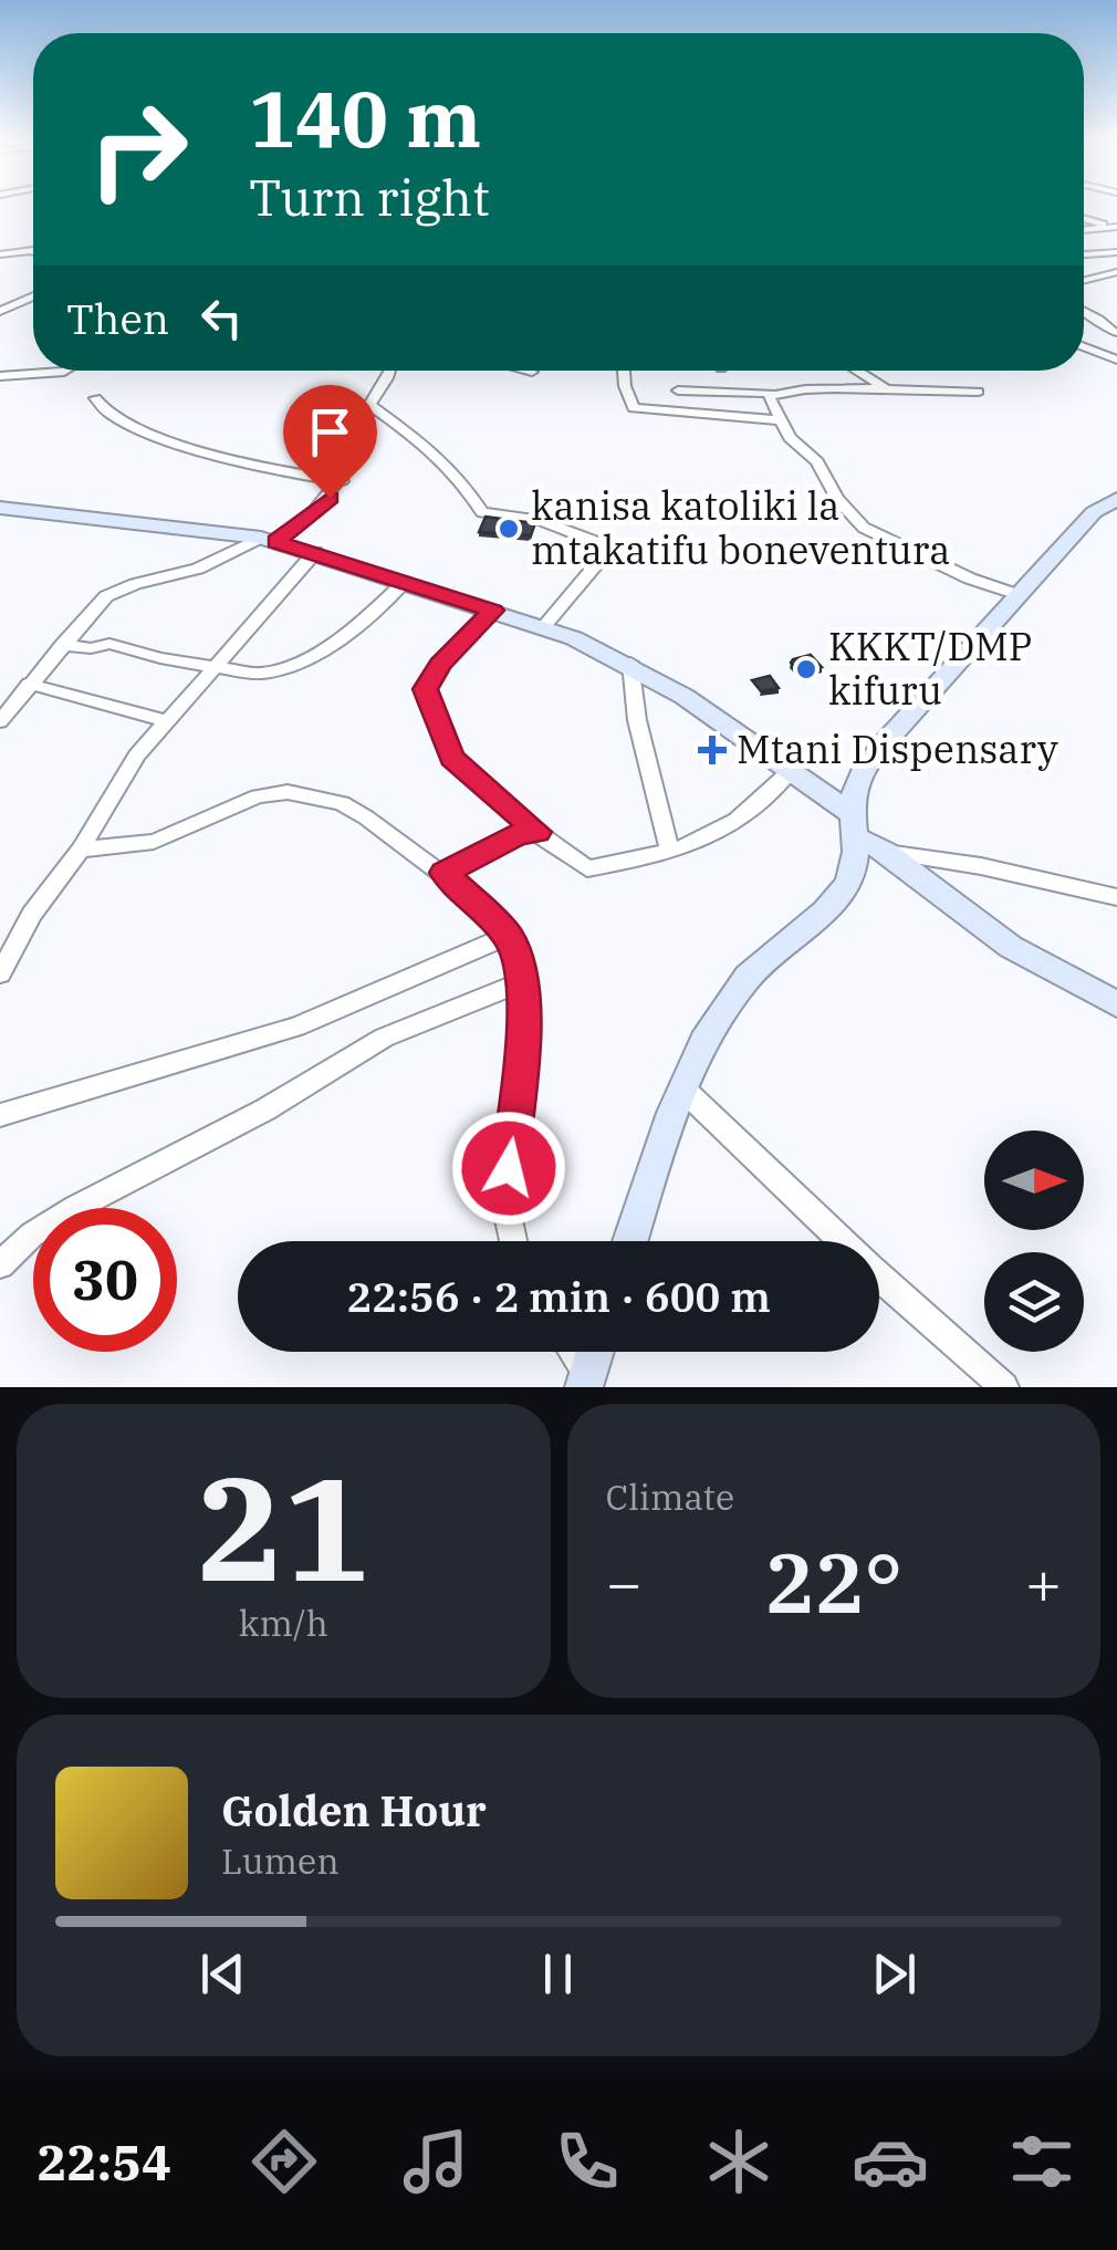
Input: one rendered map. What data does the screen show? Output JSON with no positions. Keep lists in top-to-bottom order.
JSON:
{
  "places": {
    "other": ["kanisa katoliki la mtakatifu boneventura", "KKKT/DMP kifuru"],
    "health": ["Mtani Dispensary"]
  },
  "north": "right",
  "page": {
    "turn": ["140 m", "Turn right"],
    "then": "Then",
    "limit": "30",
    "trip": "22:56 · 2 min · 600 m",
    "tile": [
      ["21", "km/h"],
      "Climate"
    ],
    "heat": ["−", "22°", "+"],
    "song": ["Golden Hour", "Lumen"],
    "tabs": "22:54"
  }
}
